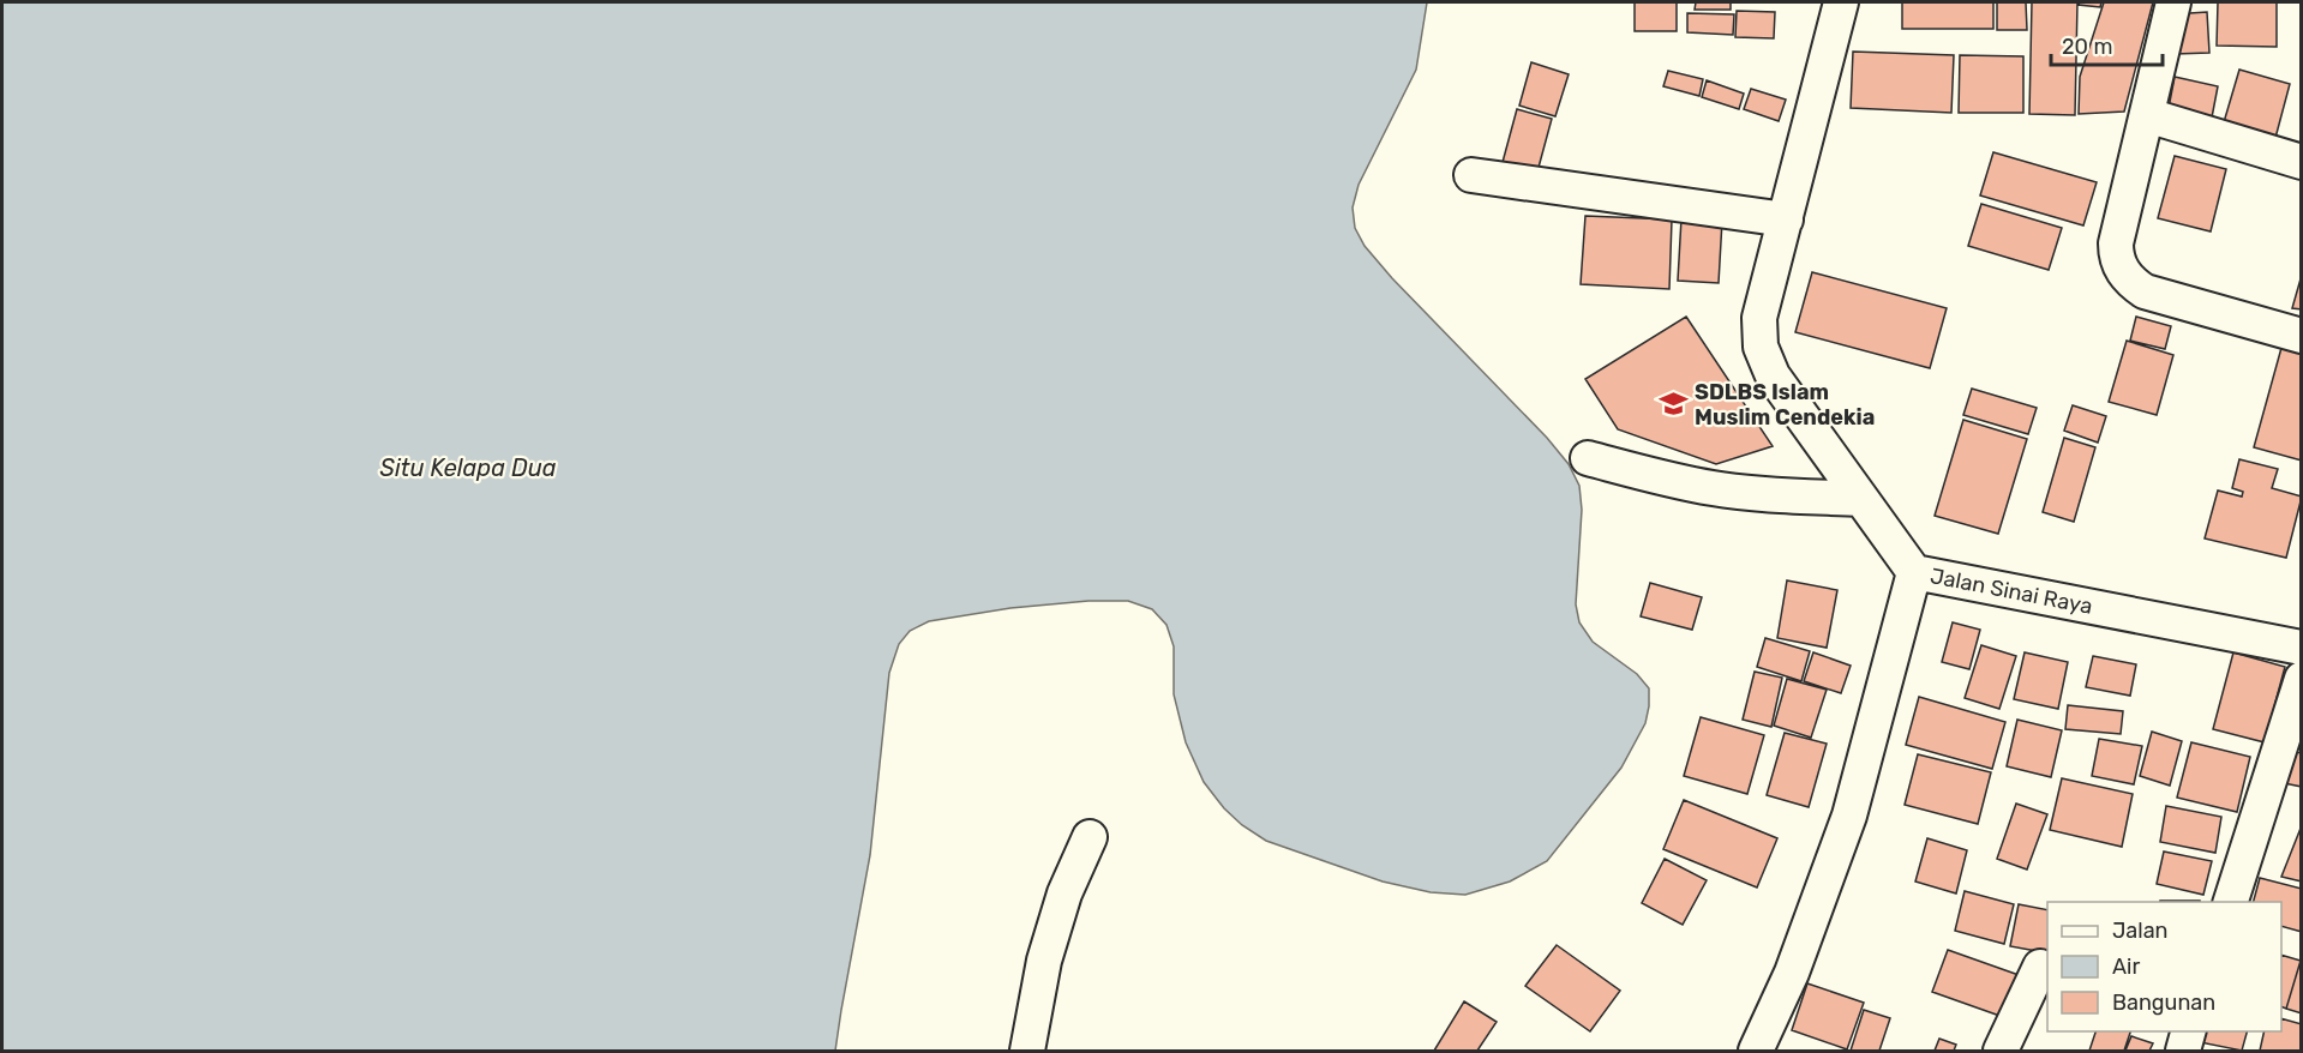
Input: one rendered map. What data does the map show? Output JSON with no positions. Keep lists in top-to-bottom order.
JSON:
{
  "streets": {
    "street": ["Jalan Sinai Raya"]
  },
  "water": ["Situ Kelapa Dua"],
  "places": {
    "school or university": ["SDLBS Islam Muslim Cendekia"]
  },
  "legend": ["Jalan", "Air", "Bangunan"],
  "scale_bar": "20 m"
}
